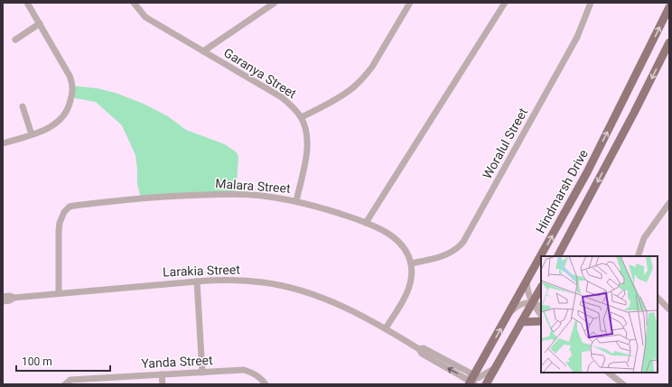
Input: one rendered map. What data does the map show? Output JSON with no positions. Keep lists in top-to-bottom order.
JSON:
{
  "streets": {
    "main road": ["Hindmarsh Drive"],
    "street": [
      "Garanya Street",
      "Woralul Street",
      "Malara Street",
      "Larakia Street",
      "Yanda Street"
    ]
  },
  "crossings": [
    ["Garanya Street", "Malara Street"],
    ["Woralul Street", "Malara Street"],
    ["Malara Street", "Larakia Street"],
    ["Hindmarsh Drive", "Larakia Street"]
  ],
  "scale_bar": "100 m"
}
